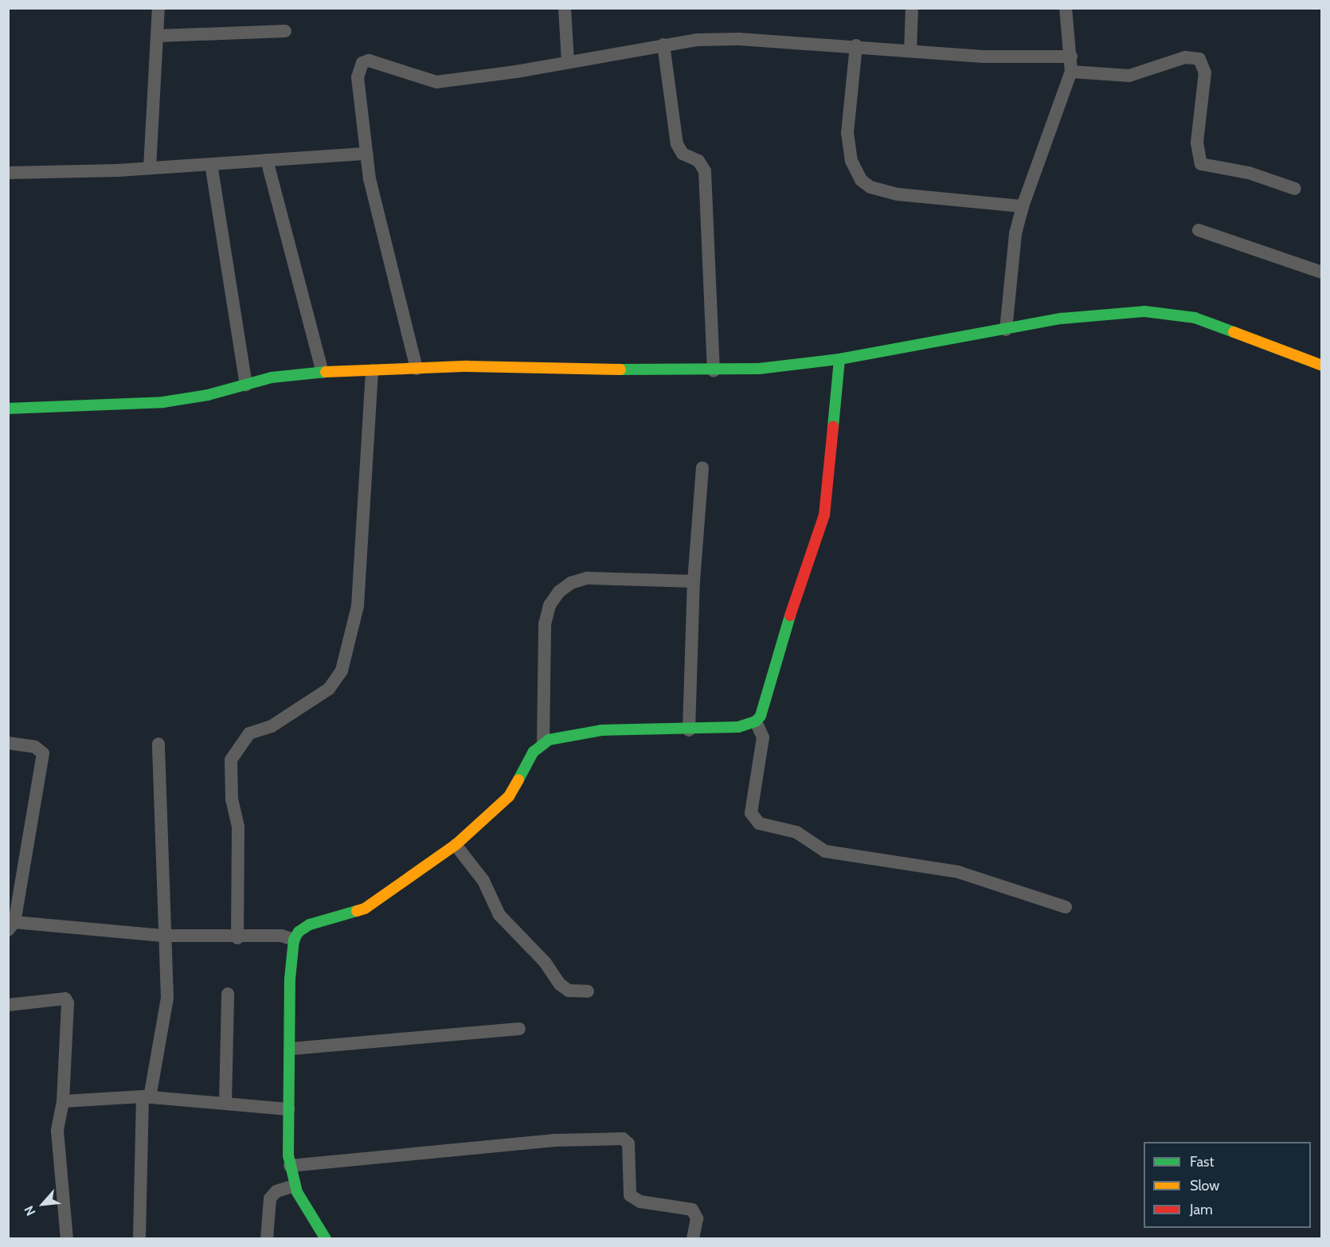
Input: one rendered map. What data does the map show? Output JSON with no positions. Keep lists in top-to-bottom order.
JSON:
{
  "legend": ["Fast", "Slow", "Jam"],
  "north": "bottom left"
}
